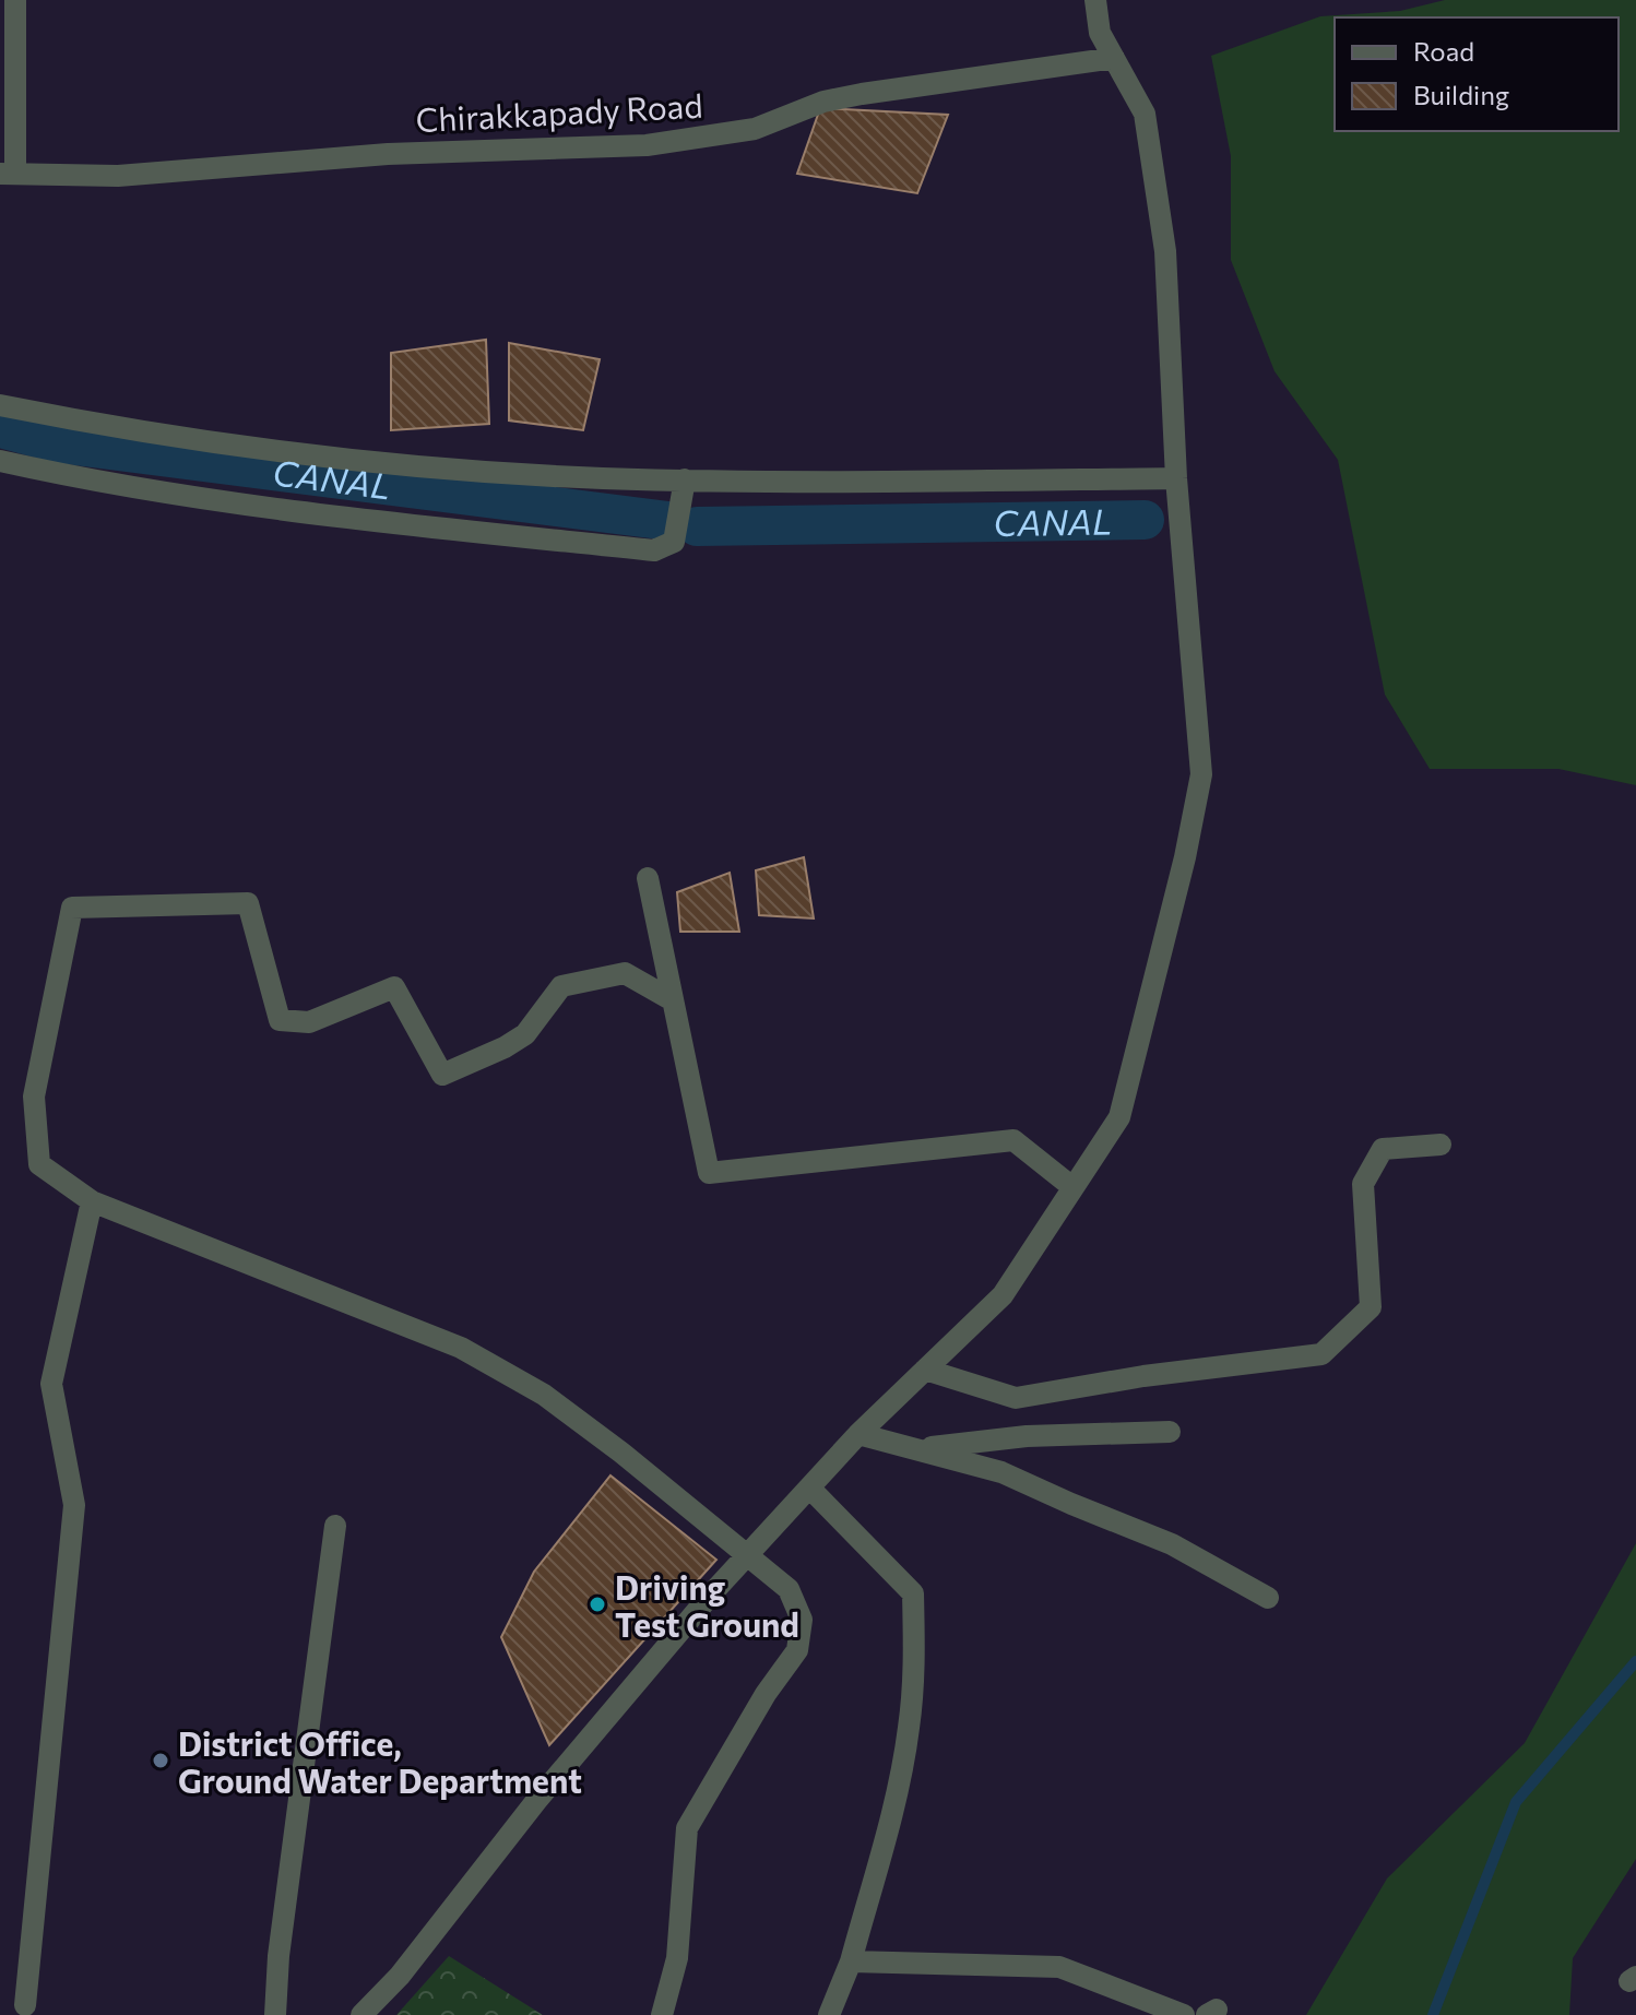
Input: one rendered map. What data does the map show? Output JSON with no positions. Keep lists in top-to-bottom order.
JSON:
{
  "streets": {
    "street": ["Chirakkapady Road"]
  },
  "water": ["CANAL"],
  "places": ["Driving Test Ground", "District Office, Ground Water Department"],
  "legend": ["Road", "Building"]
}
